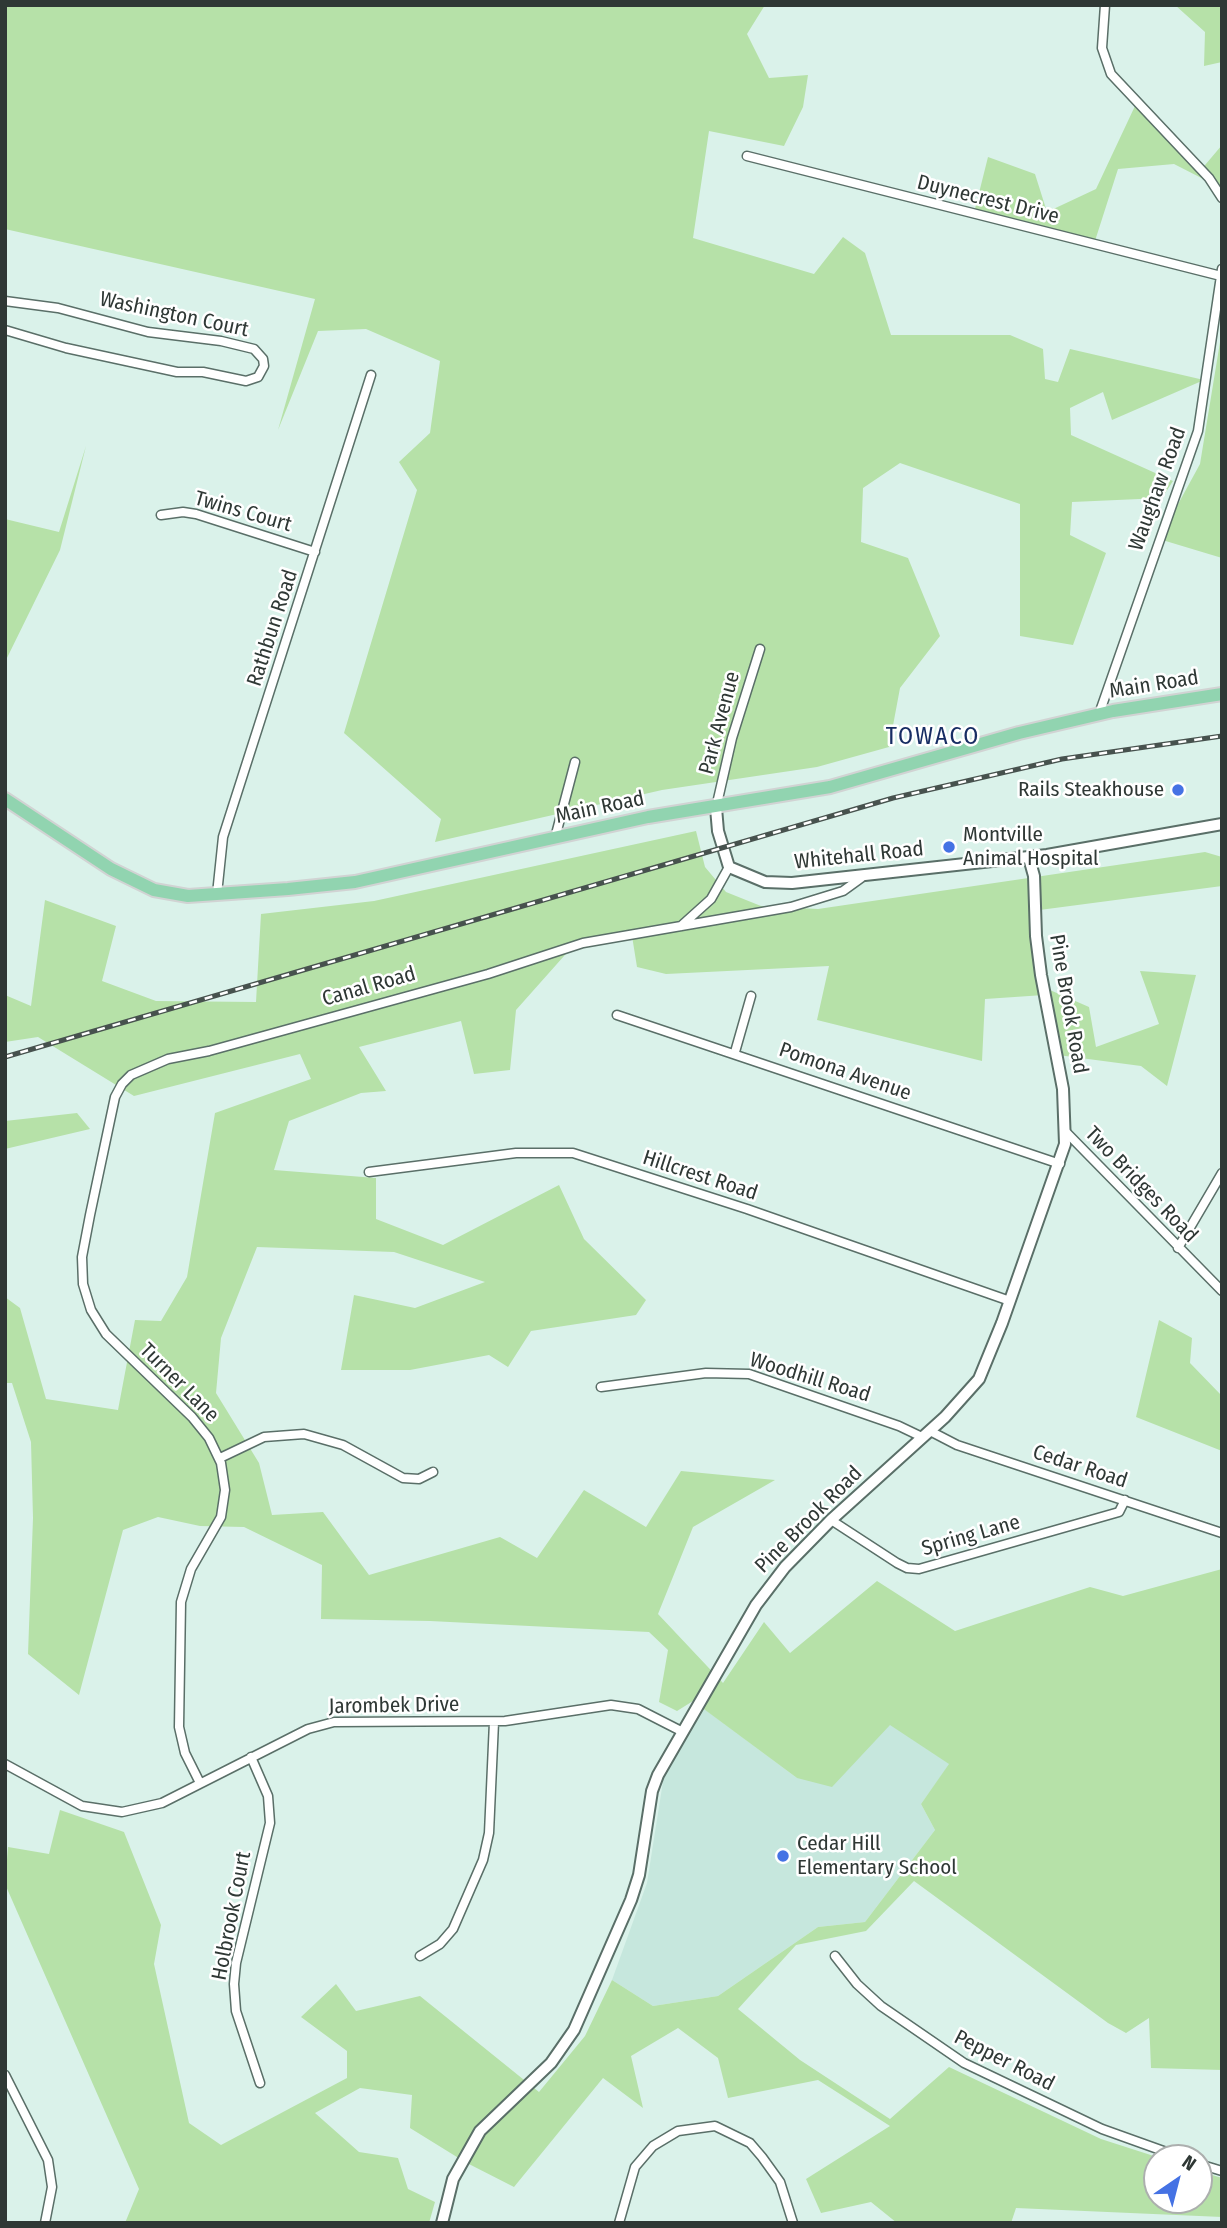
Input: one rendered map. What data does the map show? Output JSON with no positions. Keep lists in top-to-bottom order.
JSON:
{
  "streets": {
    "main road": ["Main Road"],
    "street": [
      "Duynecrest Drive",
      "Washington Court",
      "Waughaw Road",
      "Twins Court",
      "Rathbun Road",
      "Park Avenue",
      "Whitehall Road",
      "Canal Road",
      "Pine Brook Road",
      "Pomona Avenue",
      "Hillcrest Road",
      "Two Bridges Road",
      "Woodhill Road",
      "Turner Lane",
      "Cedar Road",
      "Spring Lane",
      "Jarombek Drive",
      "Holbrook Court",
      "Pepper Road"
    ]
  },
  "crossings": [
    ["Duynecrest Drive", "Waughaw Road"],
    ["Waughaw Road", "Main Road"],
    ["Twins Court", "Rathbun Road"],
    ["Rathbun Road", "Main Road"],
    ["Main Road", "Park Avenue"],
    ["Whitehall Road", "Canal Road"],
    ["Whitehall Road", "Pine Brook Road"],
    ["Canal Road", "Turner Lane"],
    ["Pine Brook Road", "Pomona Avenue"],
    ["Pine Brook Road", "Hillcrest Road"],
    ["Pine Brook Road", "Two Bridges Road"],
    ["Pine Brook Road", "Woodhill Road"],
    ["Pine Brook Road", "Cedar Road"],
    ["Pine Brook Road", "Spring Lane"],
    ["Pine Brook Road", "Jarombek Drive"],
    ["Woodhill Road", "Cedar Road"],
    ["Turner Lane", "Jarombek Drive"],
    ["Cedar Road", "Spring Lane"],
    ["Jarombek Drive", "Holbrook Court"]
  ],
  "districts": ["TOWACO"],
  "places": ["Rails Steakhouse", "Montville Animal Hospital", "Cedar Hill Elementary School"],
  "north": "top right"
}
